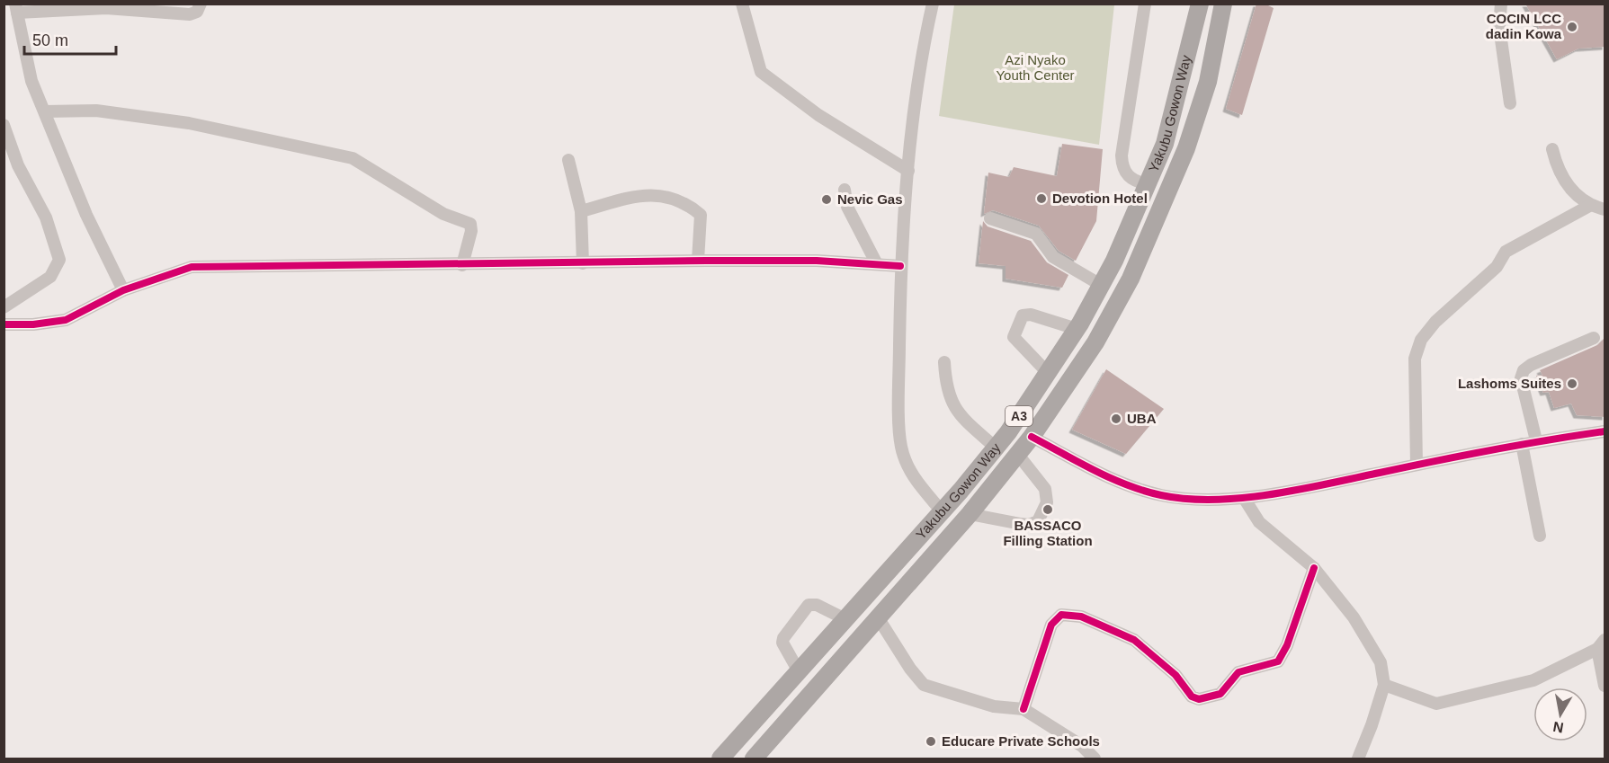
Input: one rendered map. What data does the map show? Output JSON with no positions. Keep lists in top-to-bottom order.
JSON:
{
  "streets": {
    "highway": ["Yakubu Gowon Way", "A3"]
  },
  "parks": ["Azi Nyako Youth Center"],
  "places": [
    "COCIN LCC dadin Kowa",
    "Devotion Hotel",
    "Nevic Gas",
    "Lashoms Suites",
    "UBA",
    "BASSACO Filling Station",
    "Educare Private Schools"
  ],
  "scale_bar": "50 m",
  "north": "bottom"
}
